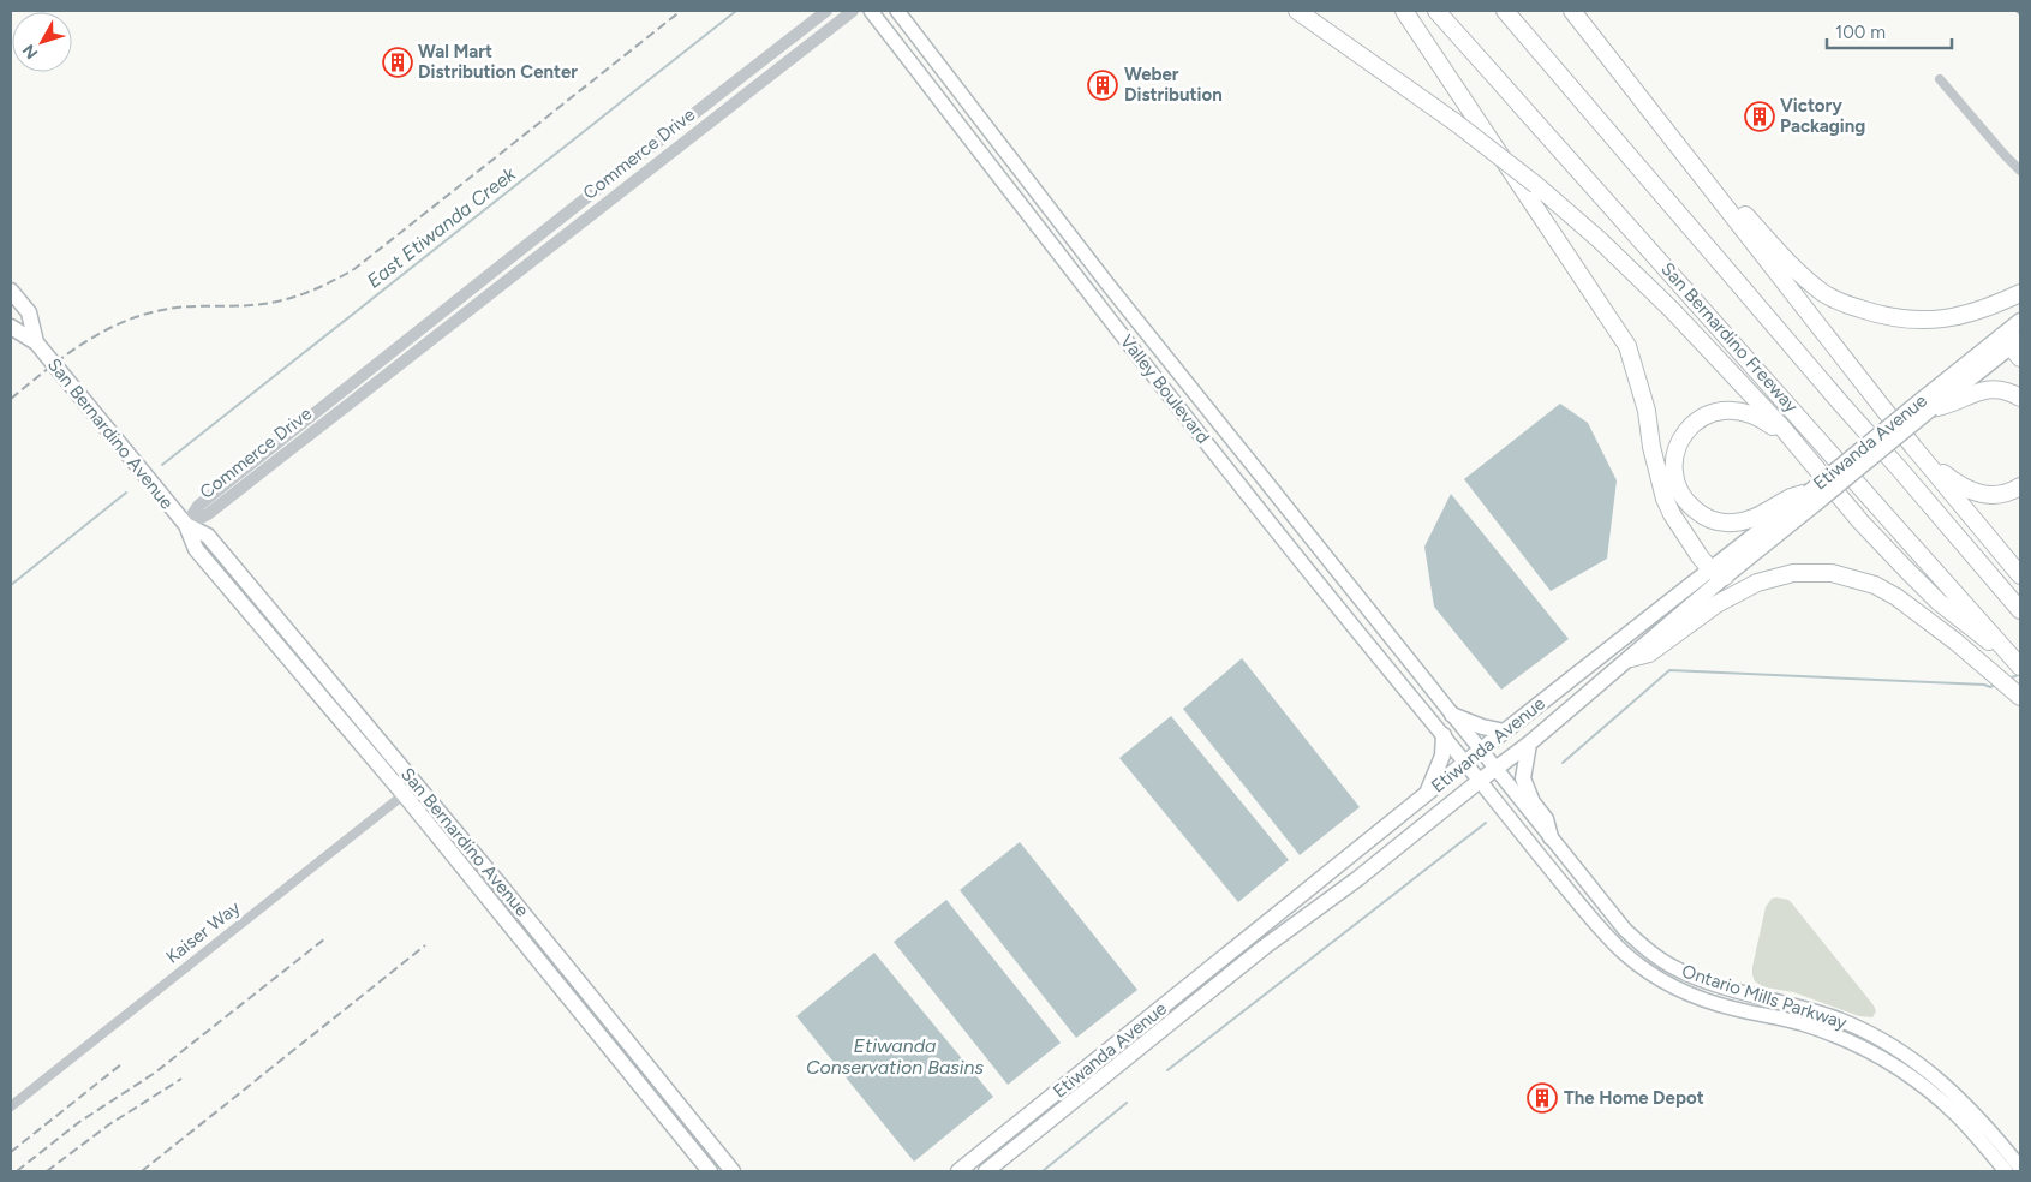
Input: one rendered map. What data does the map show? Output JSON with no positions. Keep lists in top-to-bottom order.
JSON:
{
  "streets": {
    "highway": ["San Bernardino Freeway"],
    "main road": [
      "Valley Boulevard",
      "San Bernardino Avenue",
      "Etiwanda Avenue",
      "Ontario Mills Parkway"
    ],
    "street": ["Commerce Drive", "Kaiser Way"]
  },
  "crossings": [
    ["Commerce Drive", "San Bernardino Avenue"],
    ["Valley Boulevard", "Etiwanda Avenue"],
    ["Valley Boulevard", "Ontario Mills Parkway"],
    ["San Bernardino Avenue", "Kaiser Way"],
    ["Etiwanda Avenue", "Ontario Mills Parkway"]
  ],
  "water": ["East Etiwanda Creek", "Etiwanda Conservation Basins"],
  "places": {
    "building": [
      "Wal Mart Distribution Center",
      "Weber Distribution",
      "Victory Packaging",
      "The Home Depot"
    ]
  },
  "scale_bar": "100 m",
  "north": "bottom left"
}
